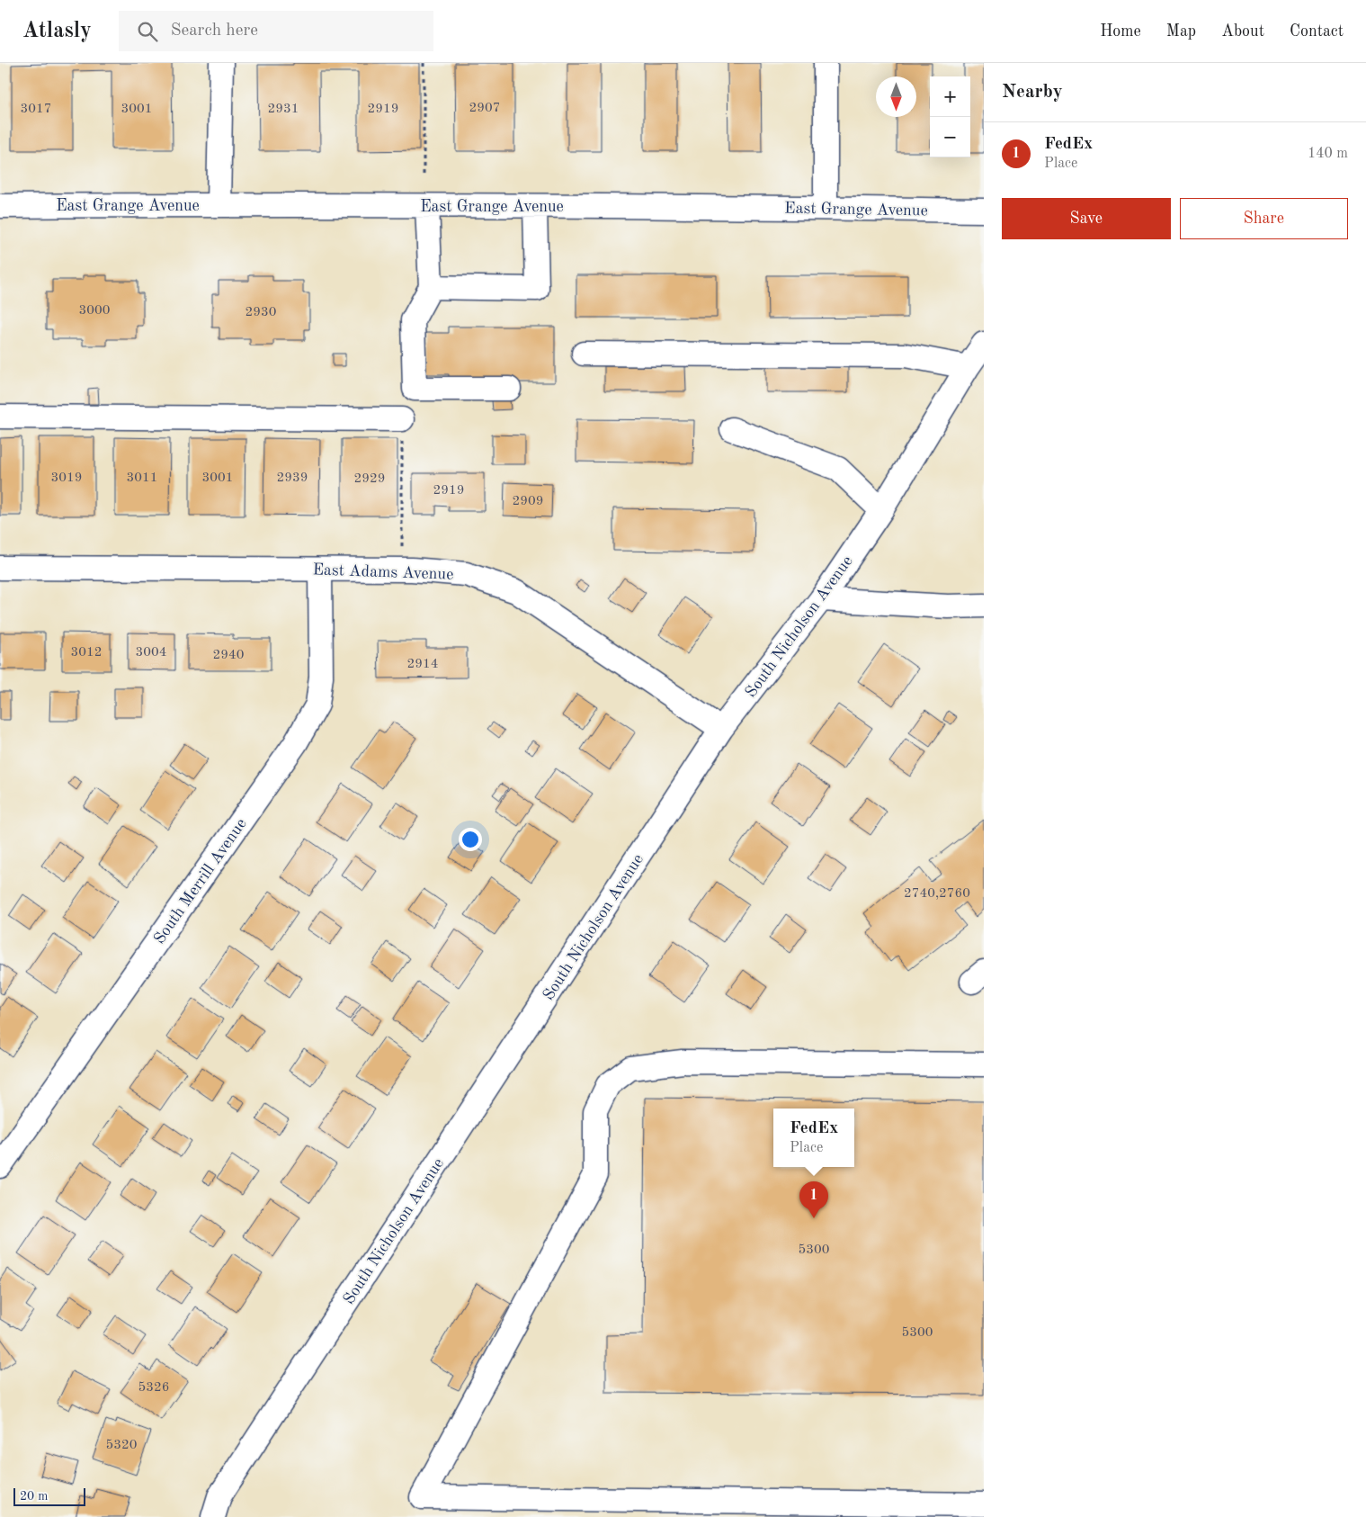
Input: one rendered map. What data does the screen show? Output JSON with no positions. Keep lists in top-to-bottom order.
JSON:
{
  "streets": {
    "street": [
      "East Grange Avenue",
      "East Adams Avenue",
      "South Nicholson Avenue",
      "South Merrill Avenue"
    ]
  },
  "crossings": [
    ["East Adams Avenue", "South Nicholson Avenue"],
    ["East Adams Avenue", "South Merrill Avenue"]
  ],
  "house_numbers": [
    "2907",
    "3017",
    "3001",
    "2931",
    "2919",
    "3000",
    "2930",
    "3019",
    "3011",
    "3001",
    "2939",
    "2929",
    "2919",
    "2909",
    "3012",
    "3004",
    "2940",
    "2914",
    "2740,2760",
    "5300",
    "5300",
    "5326",
    "5320"
  ],
  "scale_bar": "20 m",
  "north": "bottom",
  "page": {
    "header": "Atlasly",
    "search": "Search here",
    "nav": [
      "Home",
      "Map",
      "About",
      "Contact"
    ],
    "heading": "Nearby",
    "map_buttons": ["+", "−"],
    "list": [
      {
        "mark": "1",
        "name": "FedEx",
        "note": "Place",
        "value": "140 m"
      }
    ],
    "buttons": ["Save", "Share"],
    "popup": ["FedEx", "Place"],
    "pins": "1",
    "scale": "20 m"
  }
}
